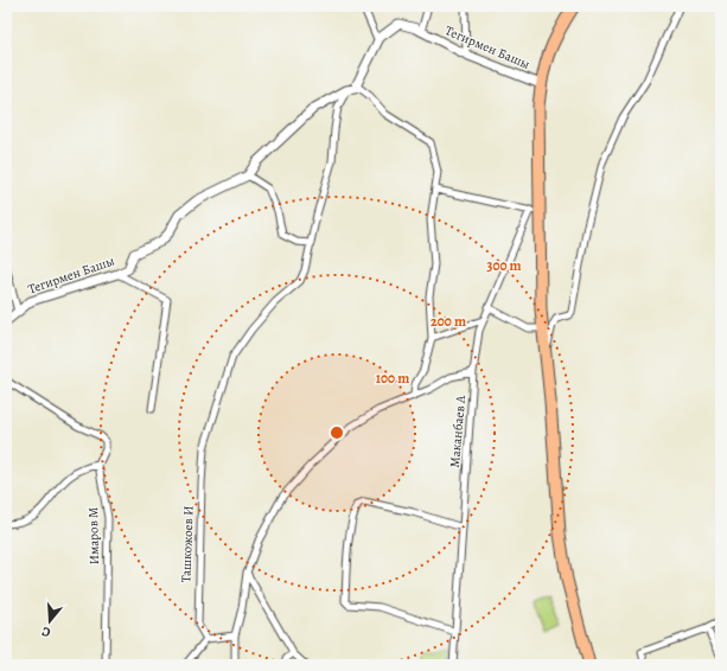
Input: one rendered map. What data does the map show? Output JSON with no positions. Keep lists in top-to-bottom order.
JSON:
{
  "streets": {
    "street": [
      "Тегирмен Башы",
      "Маканбаев А",
      "Имаров М",
      "Ташкожоев И"
    ]
  },
  "crossings": [
    ["Тегирмен Башы", "Ташкожоев И"]
  ],
  "north": "bottom",
  "rings": ["300 m", "200 m", "100 m"]
}
